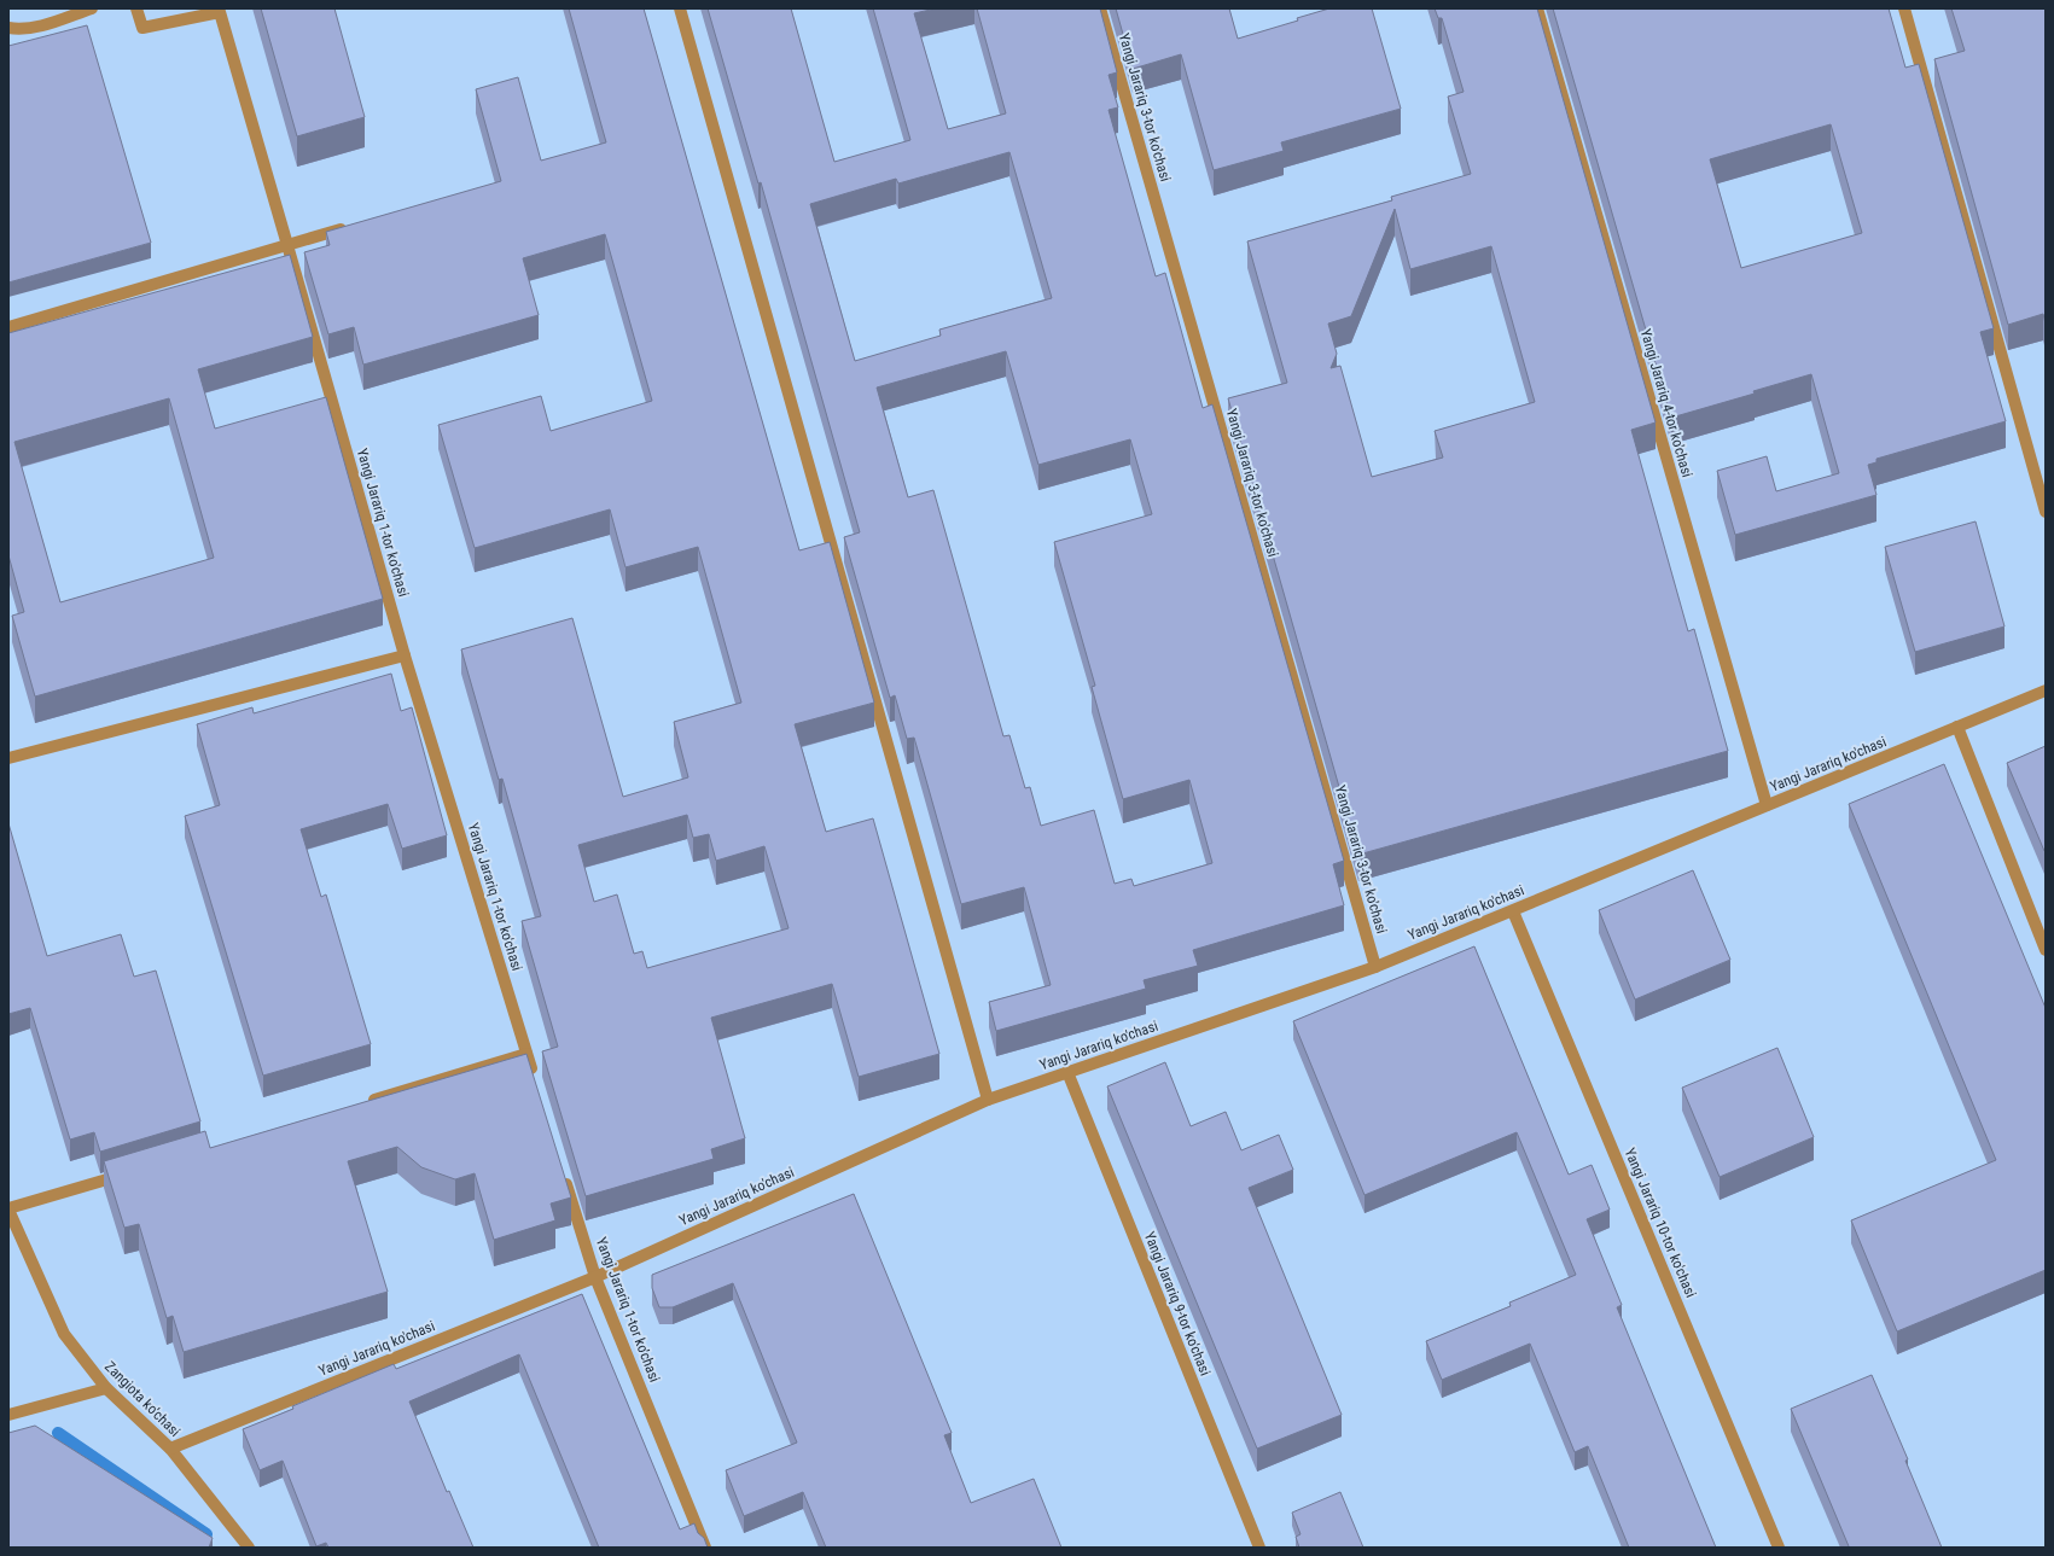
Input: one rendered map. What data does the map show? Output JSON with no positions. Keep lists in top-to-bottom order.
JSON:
{
  "streets": {
    "street": [
      "Yangi Jarariq 3-tor ko'chasi",
      "Yangi Jarariq 4-tor ko'chasi",
      "Yangi Jarariq 1-tor ko'chasi",
      "Yangi Jarariq ko'chasi",
      "Yangi Jarariq 10-tor ko'chasi",
      "Yangi Jarariq 9-tor ko'chasi",
      "Zangiota ko'chasi"
    ]
  },
  "crossings": [
    ["Yangi Jarariq 3-tor ko'chasi", "Yangi Jarariq ko'chasi"],
    ["Yangi Jarariq 4-tor ko'chasi", "Yangi Jarariq ko'chasi"],
    ["Yangi Jarariq 1-tor ko'chasi", "Yangi Jarariq ko'chasi"],
    ["Yangi Jarariq ko'chasi", "Yangi Jarariq 10-tor ko'chasi"],
    ["Yangi Jarariq ko'chasi", "Yangi Jarariq 9-tor ko'chasi"],
    ["Yangi Jarariq ko'chasi", "Zangiota ko'chasi"]
  ]
}
